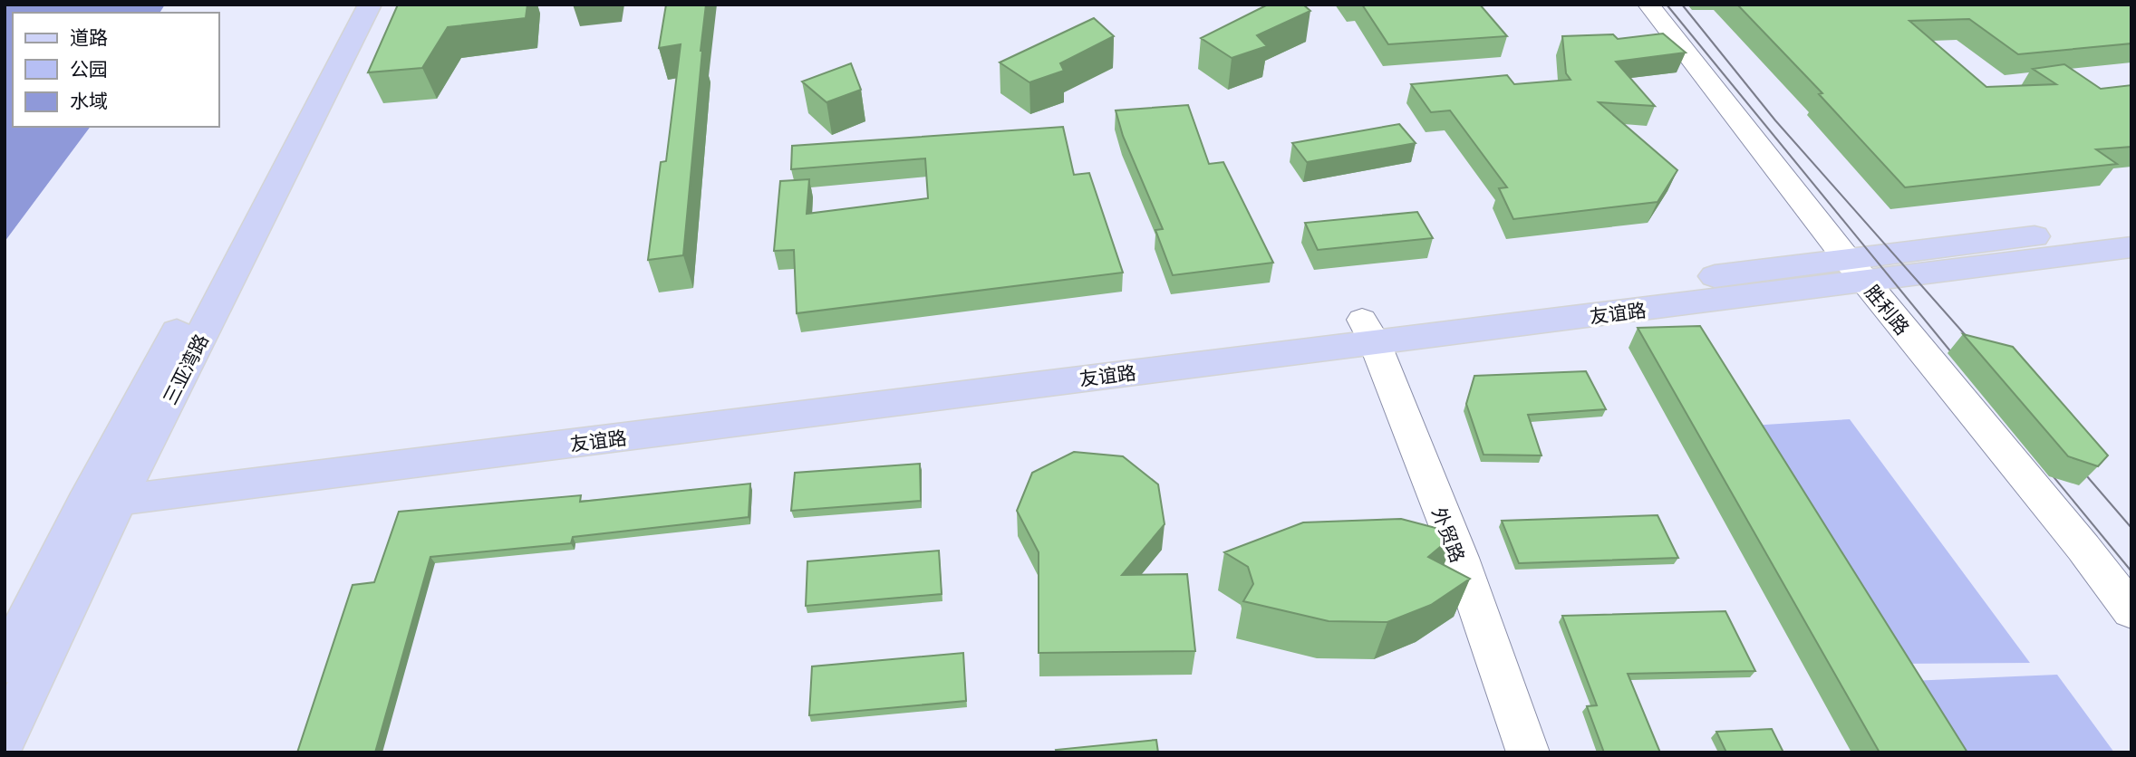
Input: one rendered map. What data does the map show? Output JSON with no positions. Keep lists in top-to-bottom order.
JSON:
{
  "streets": {
    "main road": ["友谊路", "三亚湾路"],
    "street": ["胜利路", "外贸路"]
  },
  "crossings": [
    ["胜利路", "友谊路"],
    ["友谊路", "三亚湾路"],
    ["友谊路", "外贸路"]
  ],
  "legend": ["道路", "公园", "水域"]
}
